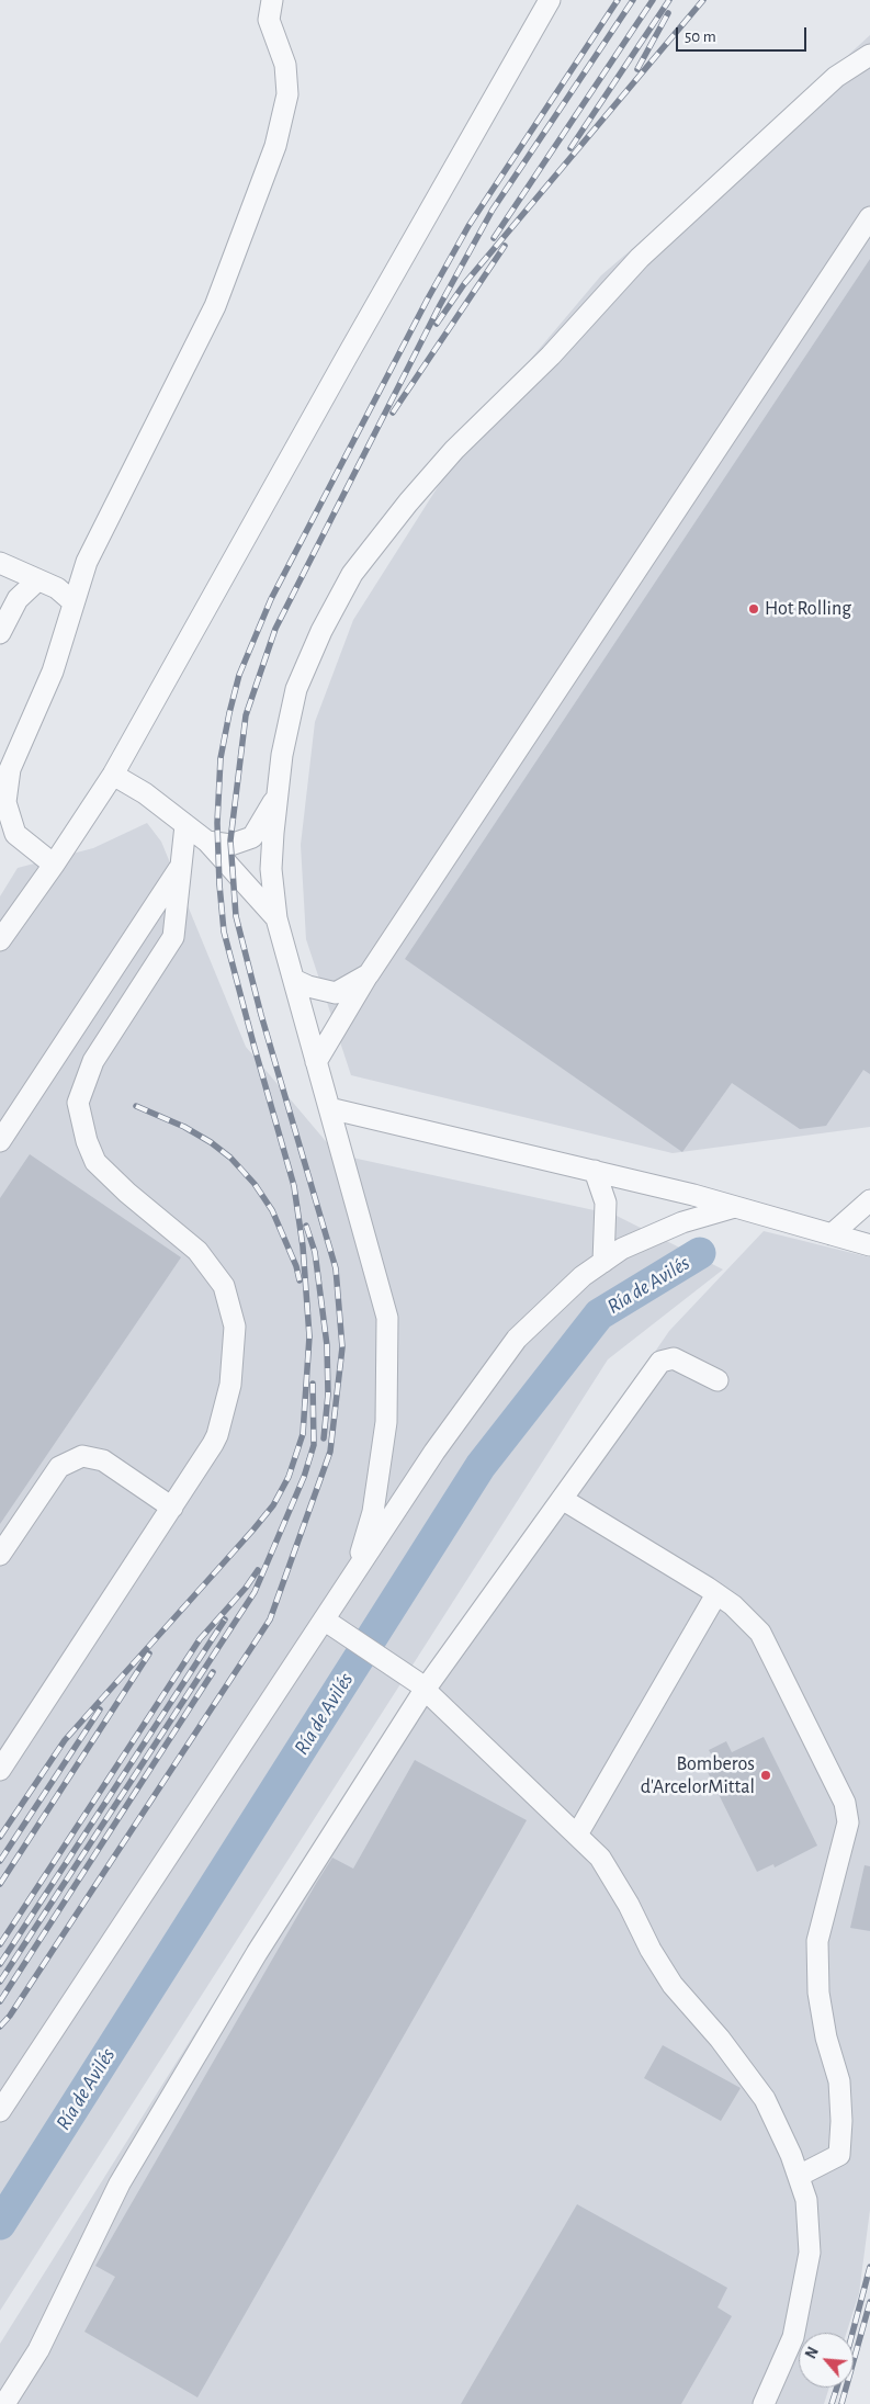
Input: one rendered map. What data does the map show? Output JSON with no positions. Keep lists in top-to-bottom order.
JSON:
{
  "water": ["Ría de Avilés"],
  "places": ["Hot Rolling", "Bomberos d'ArcelorMittal"],
  "scale_bar": "50 m",
  "north": "top left"
}
